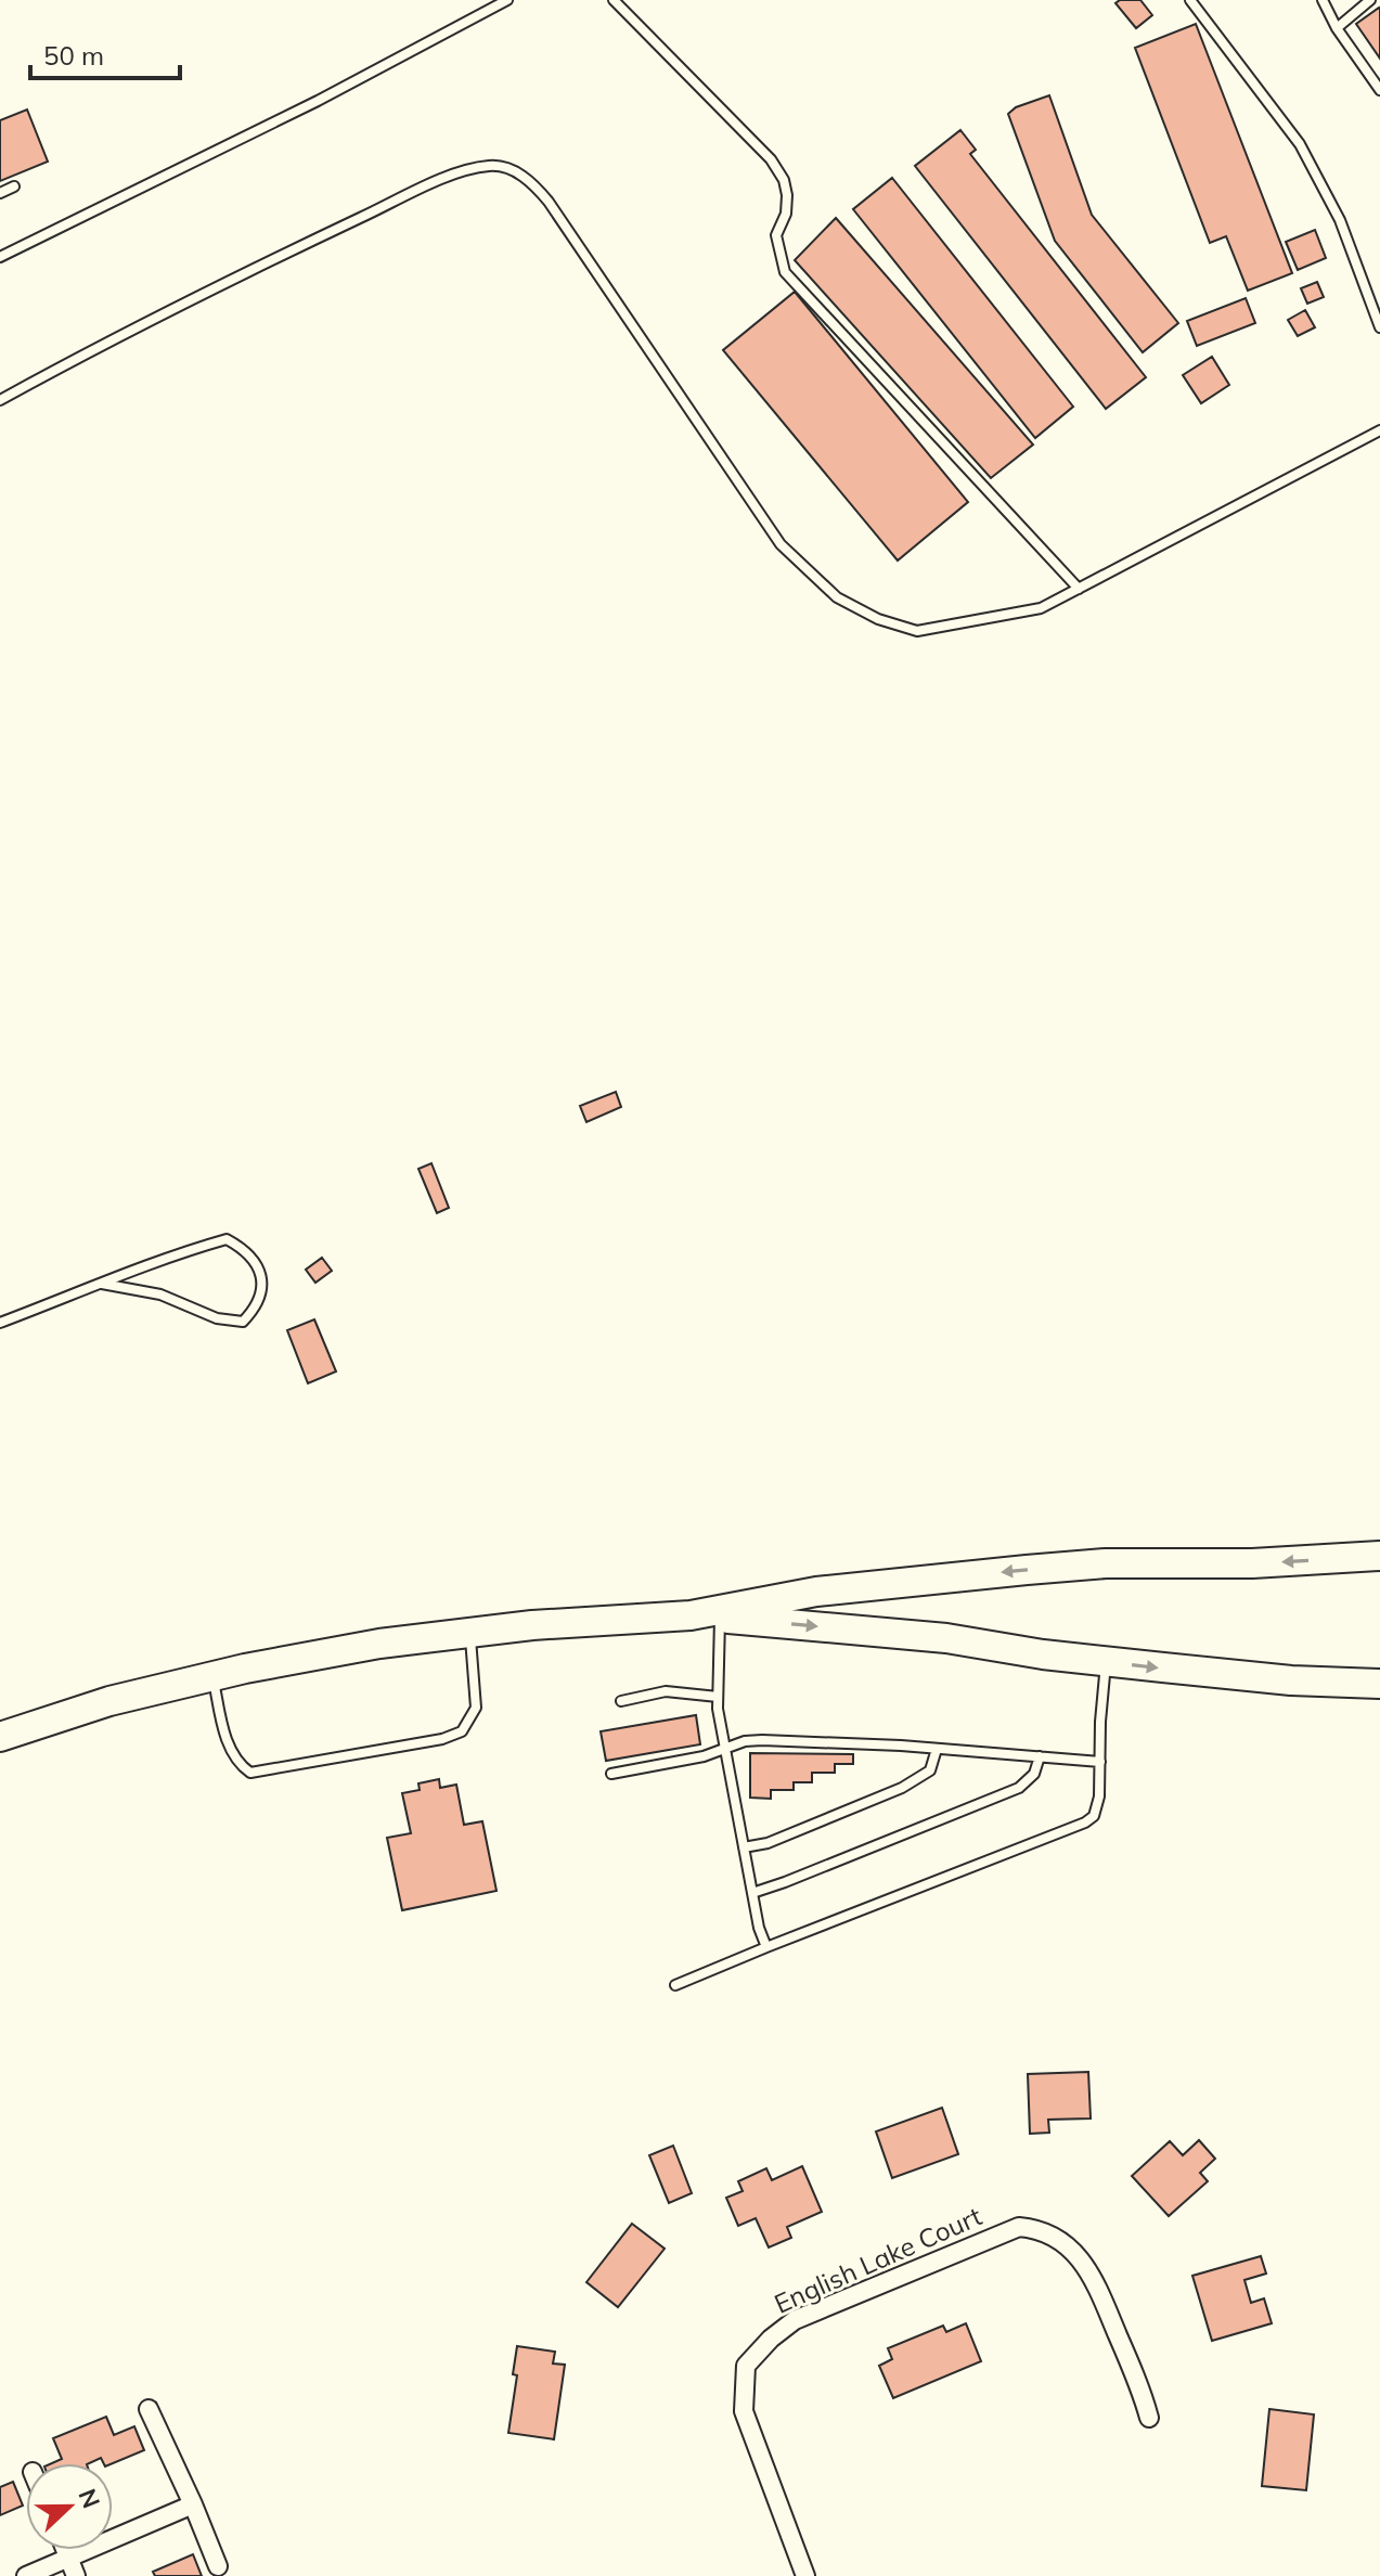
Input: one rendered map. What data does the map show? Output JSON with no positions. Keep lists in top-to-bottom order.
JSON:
{
  "streets": {
    "street": ["English Lake Court"]
  },
  "scale_bar": "50 m",
  "north": "right"
}
